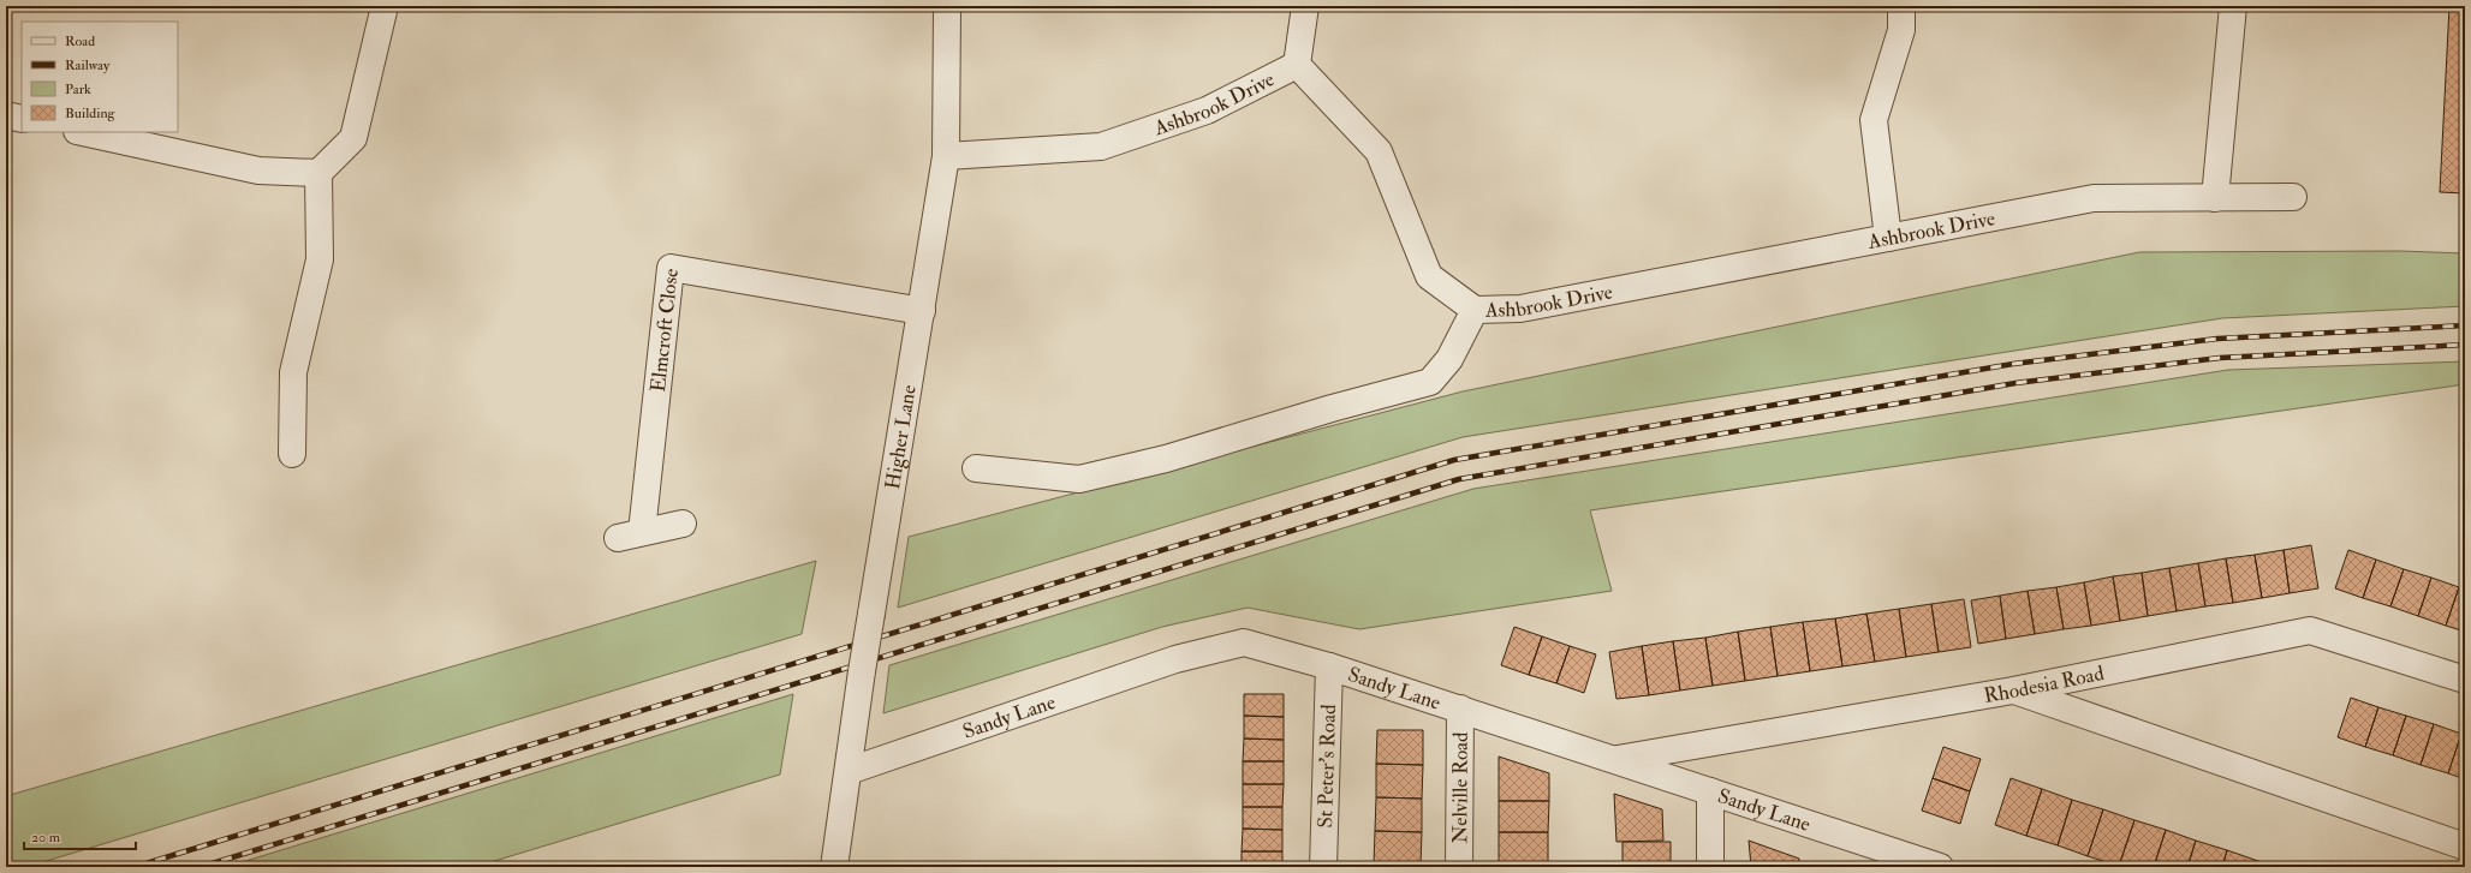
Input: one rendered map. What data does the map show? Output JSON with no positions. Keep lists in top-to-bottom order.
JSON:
{
  "streets": {
    "street": [
      "Ashbrook Drive",
      "Elmcroft Close",
      "Higher Lane",
      "Rhodesia Road",
      "Sandy Lane",
      "St Peter's Road",
      "Nelville Road"
    ]
  },
  "crossings": [
    ["Ashbrook Drive", "Higher Lane"],
    ["Elmcroft Close", "Higher Lane"],
    ["Higher Lane", "Sandy Lane"],
    ["Rhodesia Road", "Sandy Lane"],
    ["Sandy Lane", "St Peter's Road"],
    ["Sandy Lane", "Nelville Road"]
  ],
  "legend": [
    "Road",
    "Railway",
    "Park",
    "Building"
  ],
  "scale_bar": "20 m"
}
